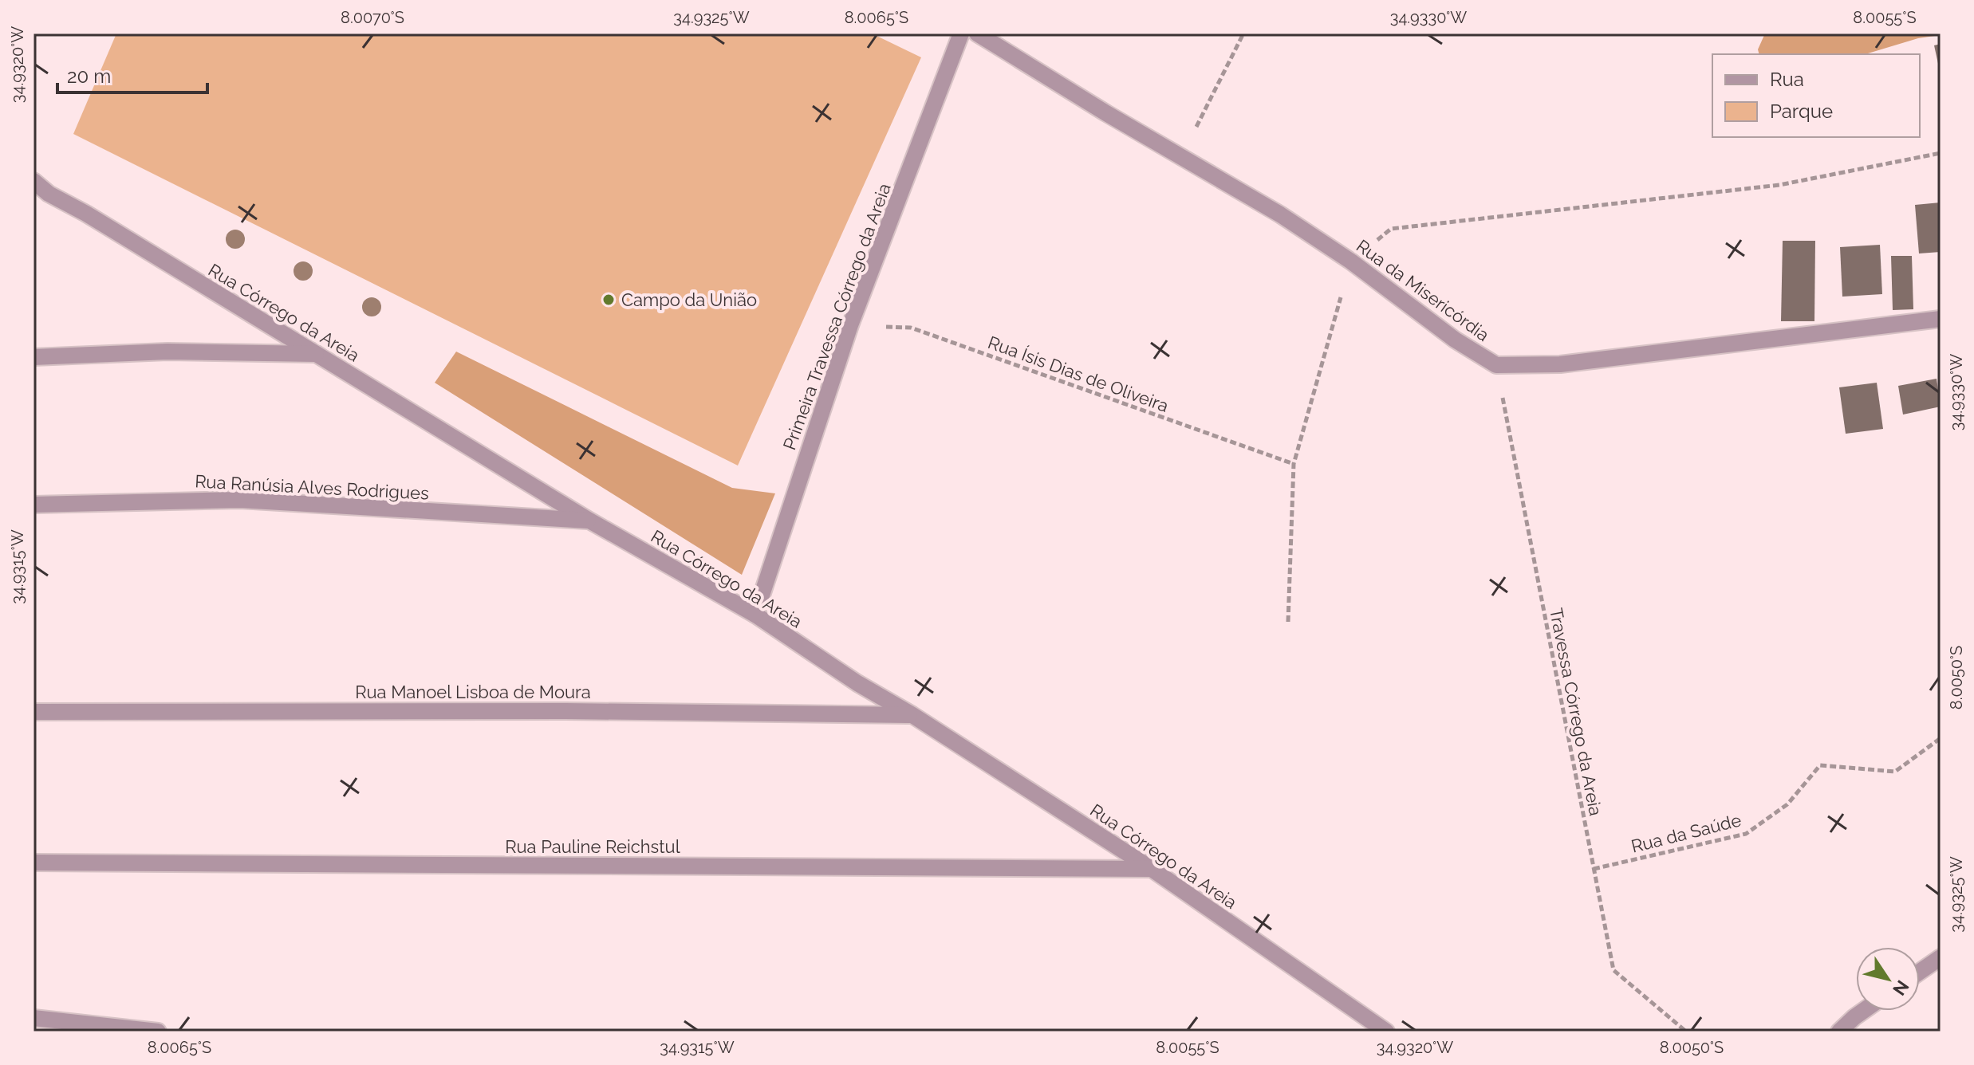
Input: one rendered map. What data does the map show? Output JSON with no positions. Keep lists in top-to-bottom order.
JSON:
{
  "streets": {
    "street": [
      "Rua da Misericórdia",
      "Rua Córrego da Areia",
      "Primeira Travessa Córrego da Areia",
      "Rua Ranúsia Alves Rodrigues",
      "Rua Manoel Lisboa de Moura",
      "Rua Pauline Reichstul"
    ],
    "path": ["Rua Ísis Dias de Oliveira", "Travessa Córrego da Areia", "Rua da Saúde"]
  },
  "crossings": [
    ["Rua da Misericórdia", "Travessa Córrego da Areia"],
    ["Rua Córrego da Areia", "Primeira Travessa Córrego da Areia"],
    ["Rua Córrego da Areia", "Rua Ranúsia Alves Rodrigues"],
    ["Rua Córrego da Areia", "Rua Manoel Lisboa de Moura"],
    ["Rua Córrego da Areia", "Rua Pauline Reichstul"],
    ["Primeira Travessa Córrego da Areia", "Rua Ísis Dias de Oliveira"],
    ["Travessa Córrego da Areia", "Rua da Saúde"]
  ],
  "places": ["Campo da União"],
  "legend": ["Rua", "Parque"],
  "scale_bar": "20 m",
  "north": "bottom right",
  "coordinates": [
    "8.0070°S",
    "34.9325°W",
    "8.0065°S",
    "34.9330°W",
    "8.0055°S",
    "34.9320°W",
    "34.9315°W",
    "8.0050°S"
  ]
}
